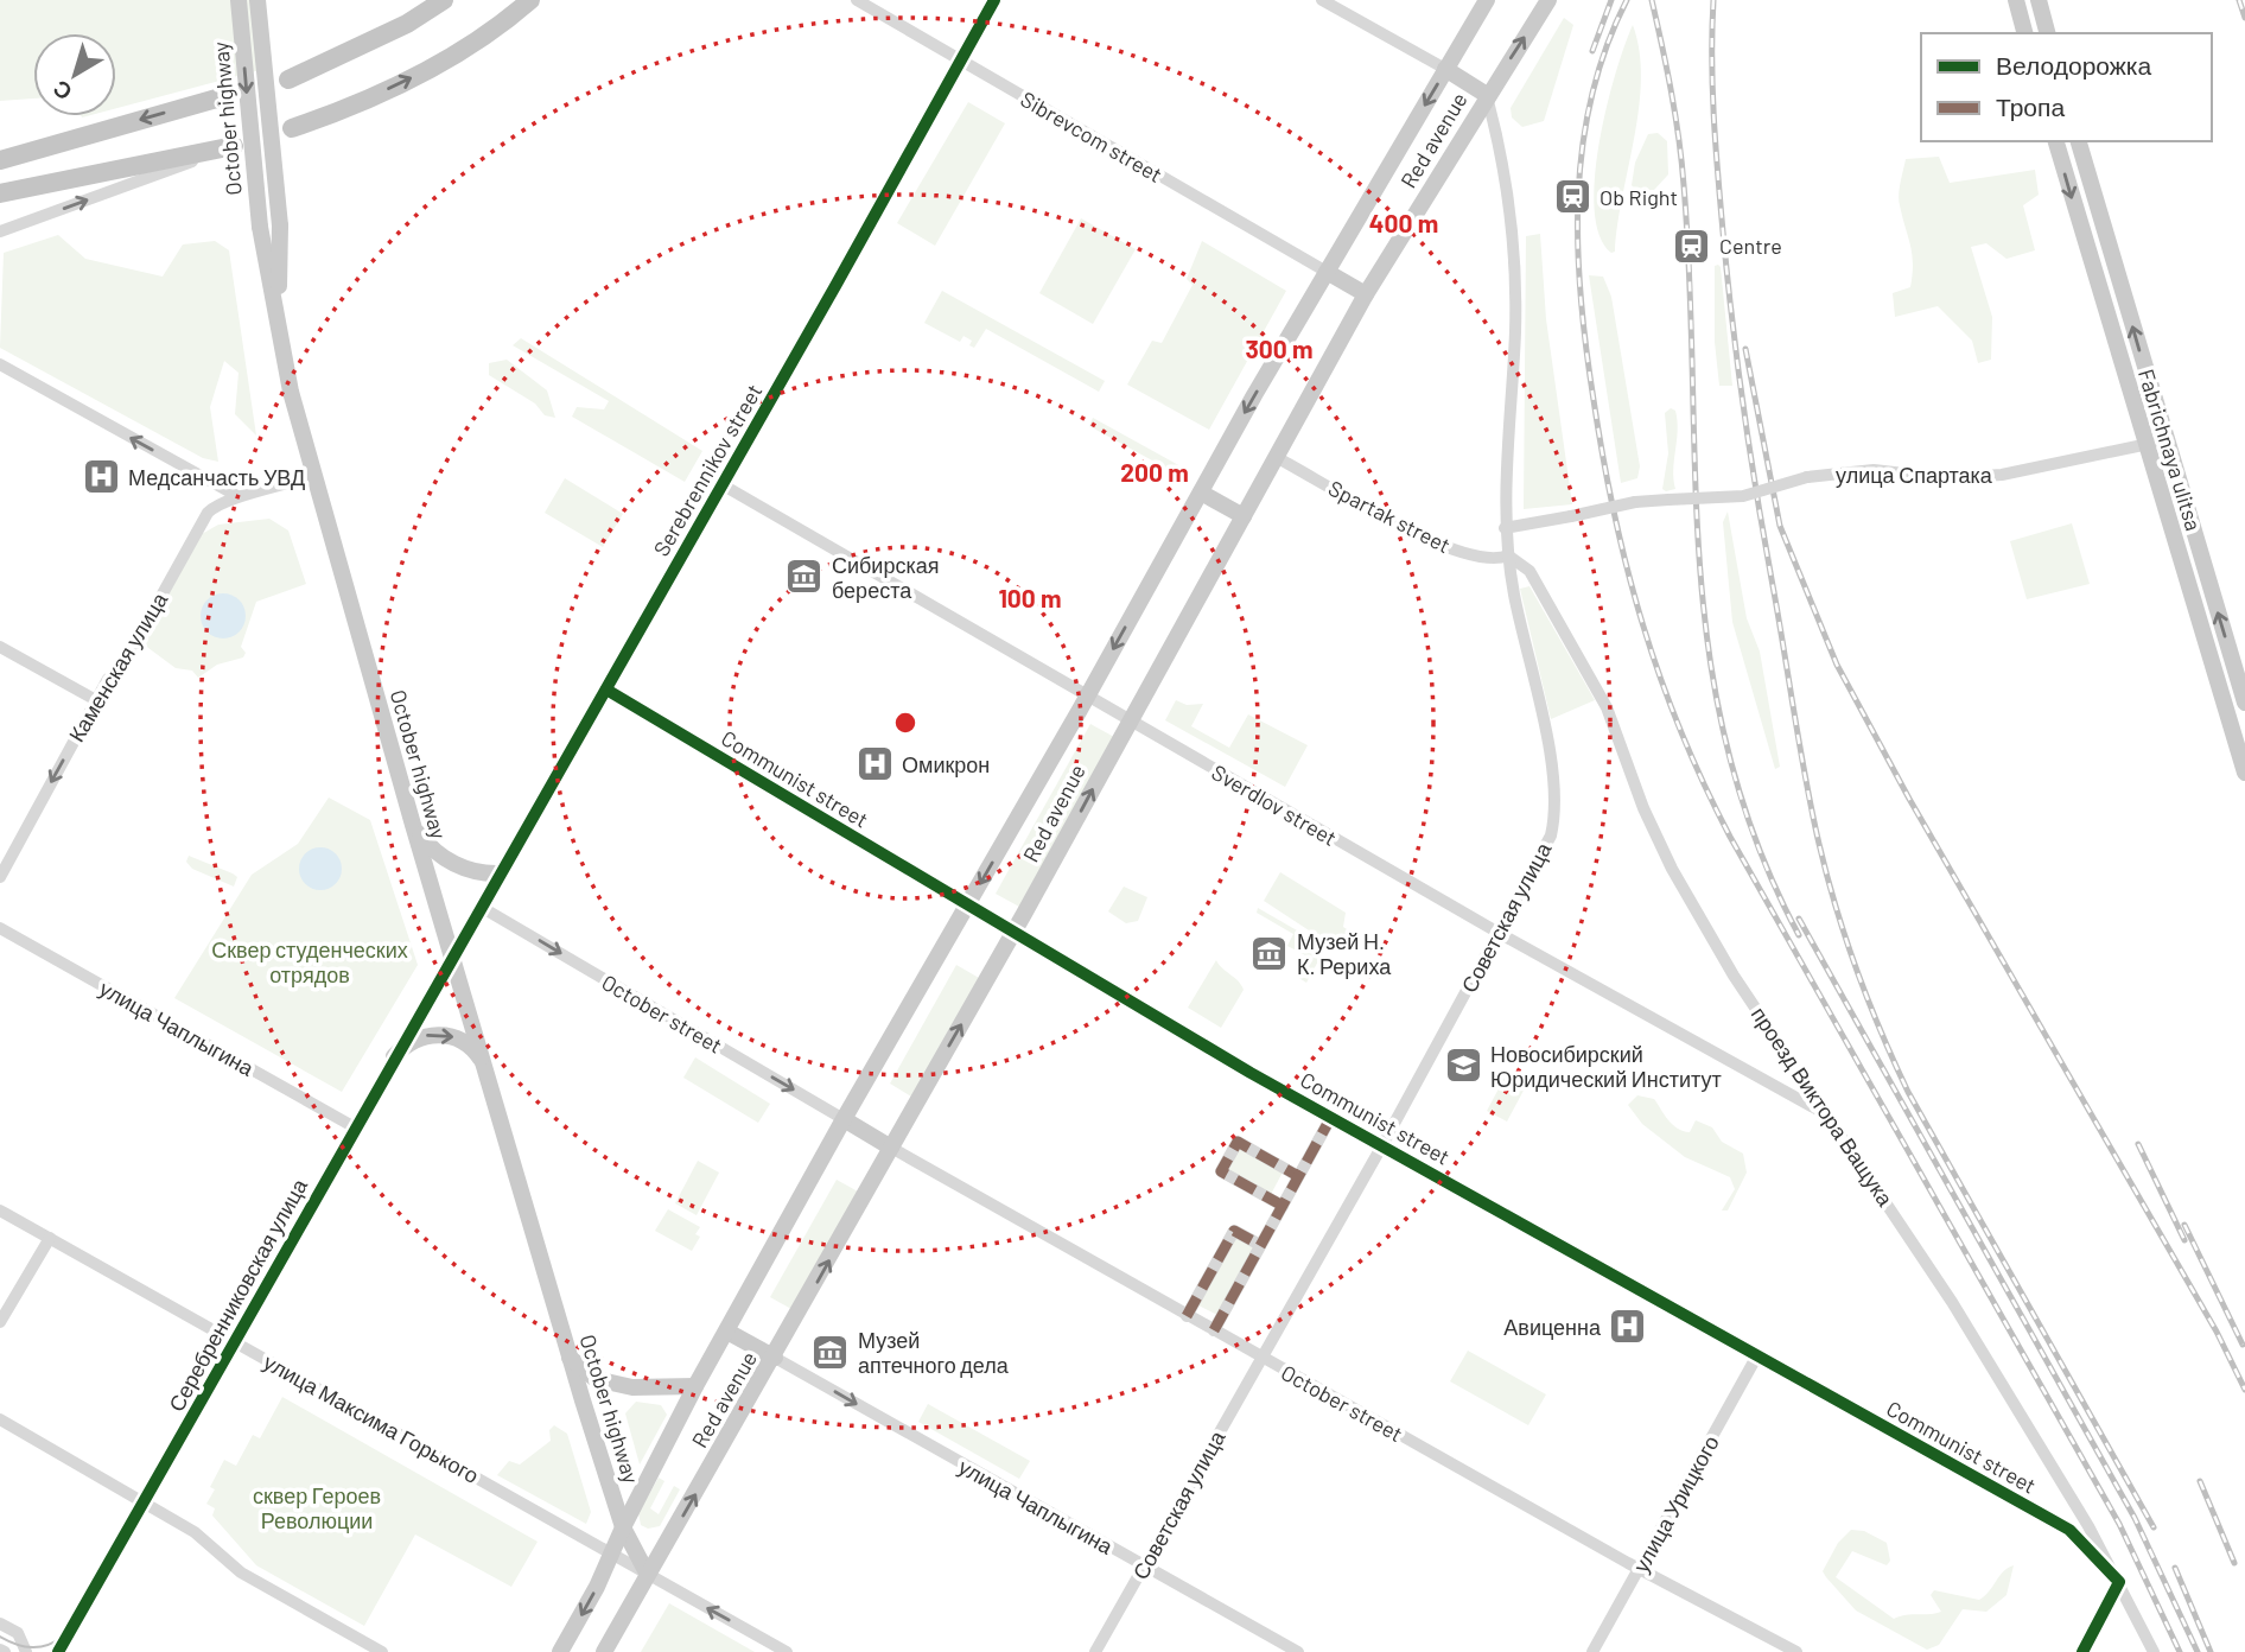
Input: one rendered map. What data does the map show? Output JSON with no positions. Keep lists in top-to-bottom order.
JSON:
{
  "streets": {
    "main road": ["October highway", "Red avenue", "Fabrichnaya ulitsa"],
    "street": [
      "Sibrevcom street",
      "Serebrennikov street",
      "улица Спартака",
      "Spartak street",
      "Каменская улица",
      "Communist street",
      "Sverdlov street",
      "Советская улица",
      "October street",
      "улица Чаплыгина",
      "проезд Виктора Ващука",
      "Серебренниковская улица",
      "улица Максима Горького",
      "улица Урицкого"
    ]
  },
  "crossings": [
    ["October highway", "Red avenue"],
    ["October highway", "Serebrennikov street"],
    ["October highway", "Каменская улица"],
    ["October highway", "Серебренниковская улица"],
    ["October highway", "улица Максима Горького"],
    ["Sibrevcom street", "Red avenue"],
    ["Sibrevcom street", "Serebrennikov street"],
    ["Red avenue", "Spartak street"],
    ["Red avenue", "Communist street"],
    ["Red avenue", "Sverdlov street"],
    ["Red avenue", "Советская улица"],
    ["Red avenue", "October street"],
    ["Red avenue", "улица Чаплыгина"],
    ["Red avenue", "улица Максима Горького"],
    ["Fabrichnaya ulitsa", "улица Спартака"],
    ["Serebrennikov street", "Communist street"],
    ["Serebrennikov street", "Sverdlov street"],
    ["Serebrennikov street", "October street"],
    ["Serebrennikov street", "Серебренниковская улица"],
    ["улица Спартака", "Советская улица"],
    ["Spartak street", "Советская улица"],
    ["Spartak street", "проезд Виктора Ващука"],
    ["Communist street", "Советская улица"],
    ["Communist street", "проезд Виктора Ващука"],
    ["Communist street", "улица Урицкого"],
    ["Sverdlov street", "Советская улица"],
    ["Sverdlov street", "проезд Виктора Ващука"],
    ["Советская улица", "October street"],
    ["Советская улица", "улица Чаплыгина"],
    ["Советская улица", "проезд Виктора Ващука"],
    ["October street", "улица Урицкого"],
    ["улица Чаплыгина", "Серебренниковская улица"],
    ["Серебренниковская улица", "улица Максима Горького"]
  ],
  "one_way": ["Каменская улица", "улица Чаплыгина"],
  "parks": ["Сквер студенческих отрядов", "сквер Героев Революции"],
  "places": {
    "station": ["Ob Right", "Centre"],
    "hospital": ["Медсанчасть УВД", "Омикрон", "Авиценна"],
    "museum": ["Сибирская береста", "Музей Н. К. Рериха", "Музей аптечного дела"],
    "school or university": ["Новосибирский Юридический Институт"]
  },
  "legend": ["Велодорожка", "Тропа"],
  "north": "bottom left",
  "rings": [
    "400 m",
    "300 m",
    "200 m",
    "100 m"
  ]
}
